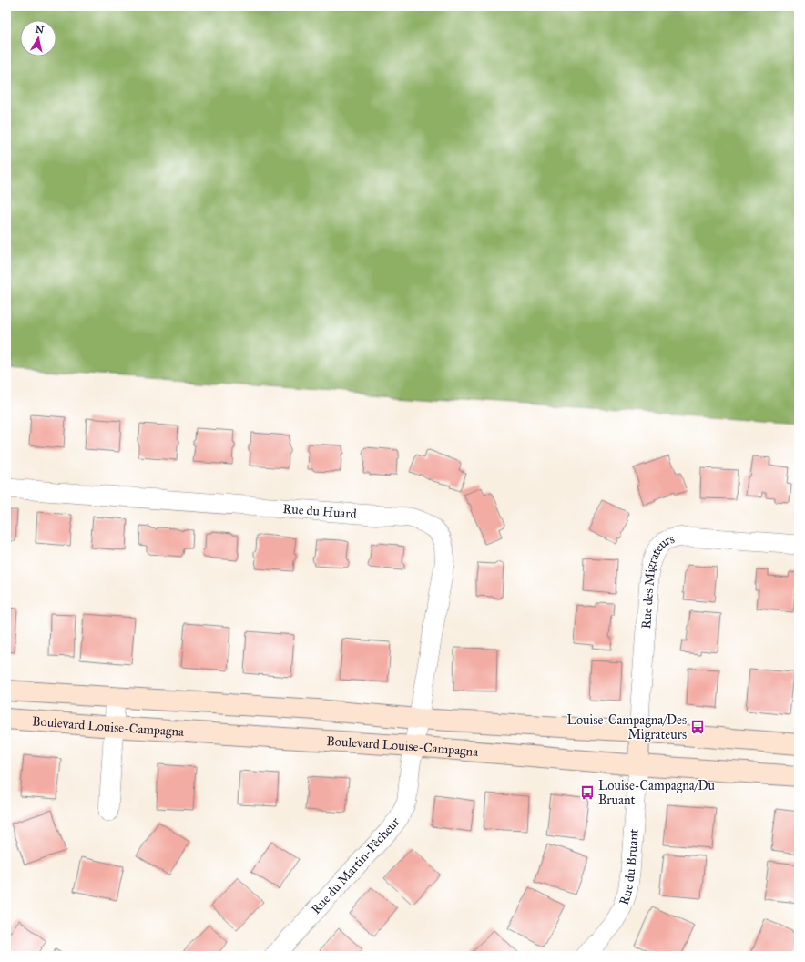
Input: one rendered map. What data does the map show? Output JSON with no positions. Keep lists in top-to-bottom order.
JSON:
{
  "streets": {
    "street": [
      "Rue du Huard",
      "Rue des Migrateurs",
      "Boulevard Louise-Campagna",
      "Rue du Martin-Pêcheur",
      "Rue du Bruant"
    ]
  },
  "crossings": [
    ["Rue du Huard", "Rue du Martin-Pêcheur"],
    ["Boulevard Louise-Campagna", "Rue du Martin-Pêcheur"],
    ["Boulevard Louise-Campagna", "Rue du Bruant"]
  ],
  "places": {
    "bus stop": ["Louise-Campagna/Des Migrateurs", "Louise-Campagna/Du Bruant"]
  },
  "north": "top"
}
